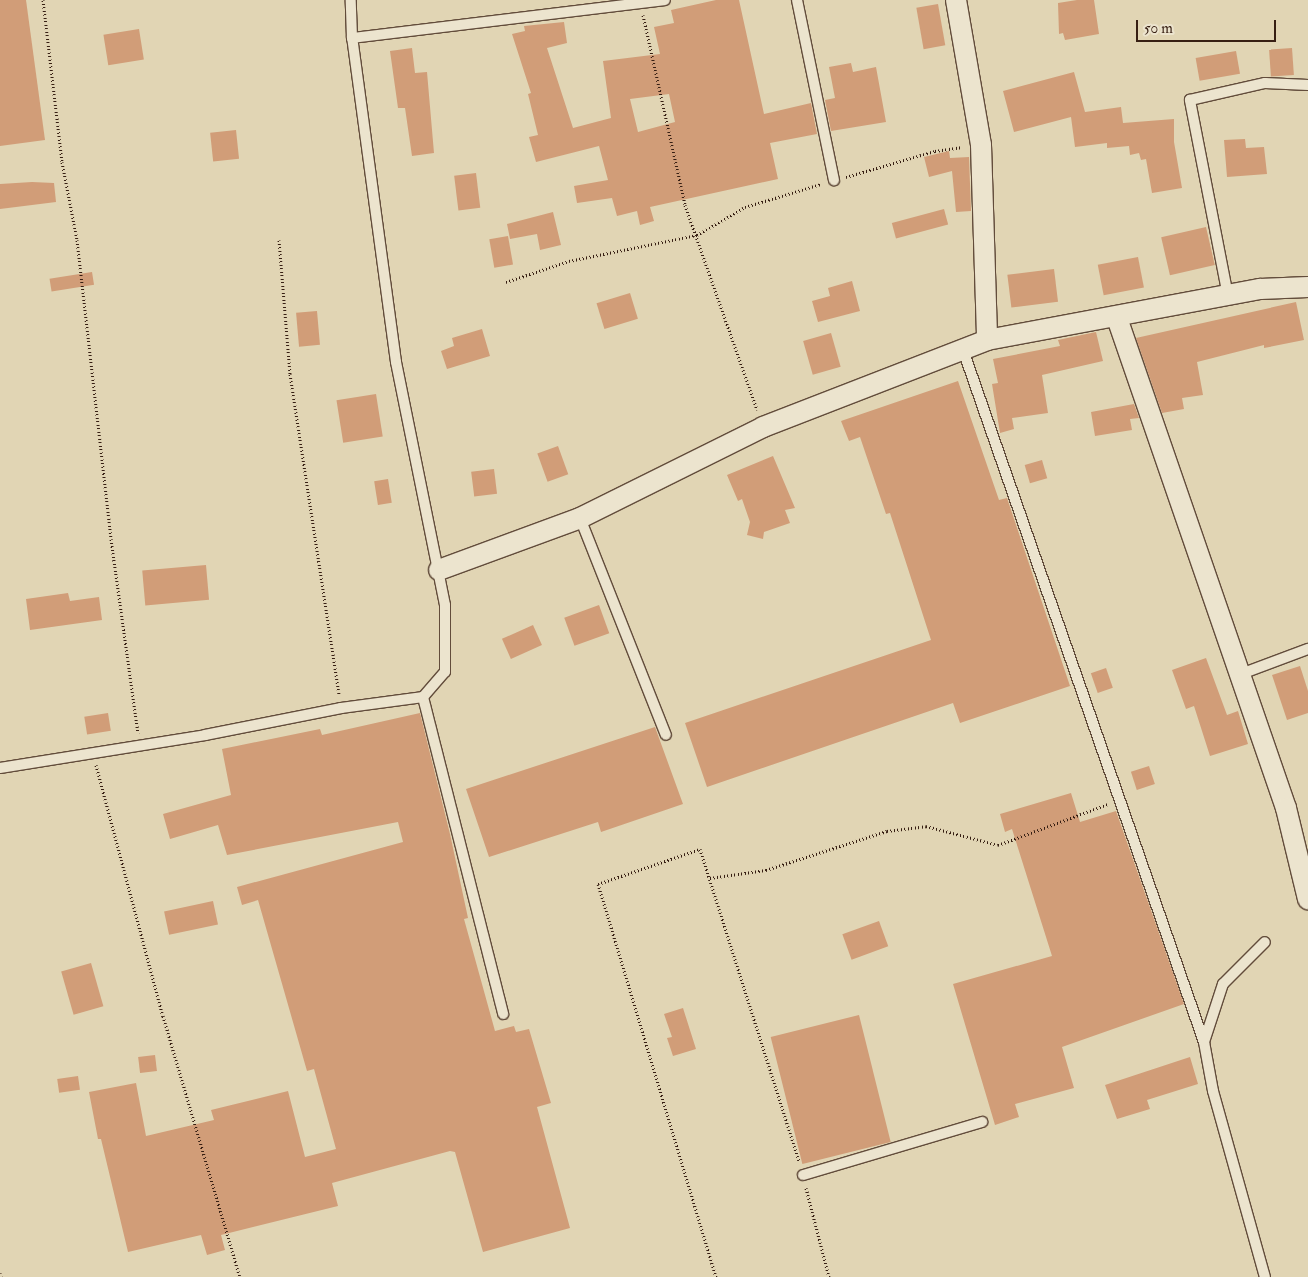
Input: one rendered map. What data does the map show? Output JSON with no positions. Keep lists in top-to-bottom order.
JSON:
{
  "scale_bar": "50 m"
}
